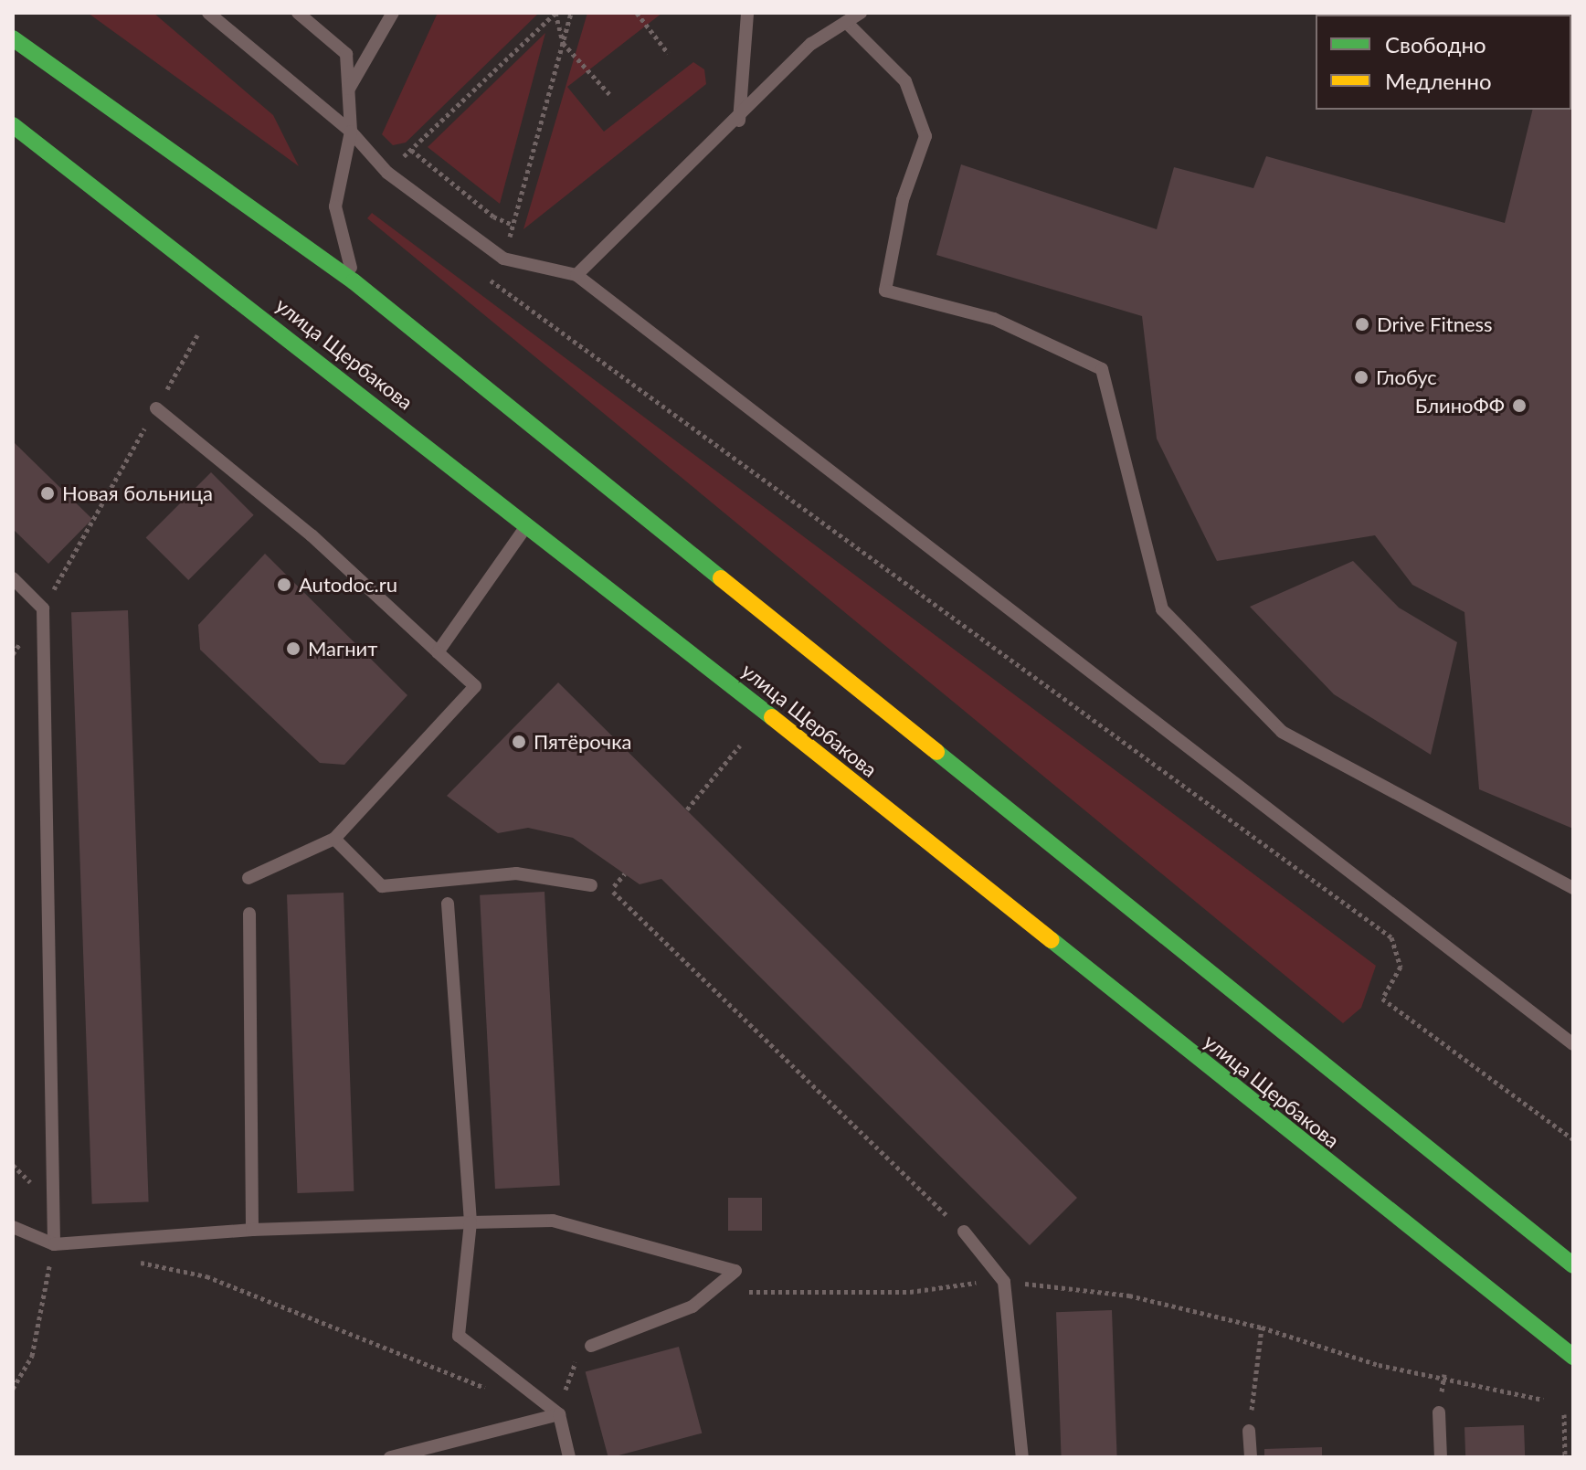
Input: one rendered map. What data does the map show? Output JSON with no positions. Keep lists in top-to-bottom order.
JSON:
{
  "streets": {
    "main road": ["улица Щербакова"]
  },
  "places": [
    "Drive Fitness",
    "Глобус",
    "БлиноФФ",
    "Новая больница",
    "Autodoc.ru",
    "Магнит",
    "Пятёрочка"
  ],
  "legend": ["Свободно", "Медленно"]
}
